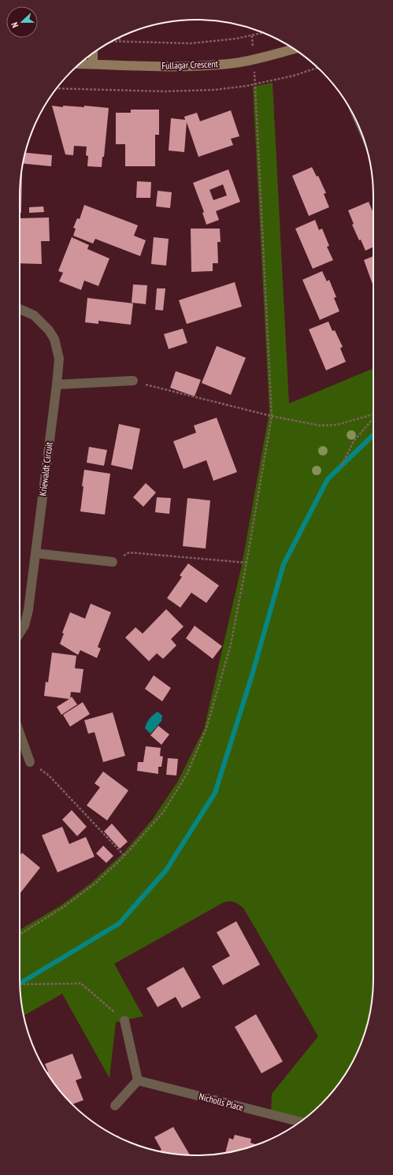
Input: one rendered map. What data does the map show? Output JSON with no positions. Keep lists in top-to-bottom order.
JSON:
{
  "streets": {
    "street": ["Fullagar Crescent", "Kriewaldt Circuit", "Nicholls Place"]
  },
  "north": "left"
}
